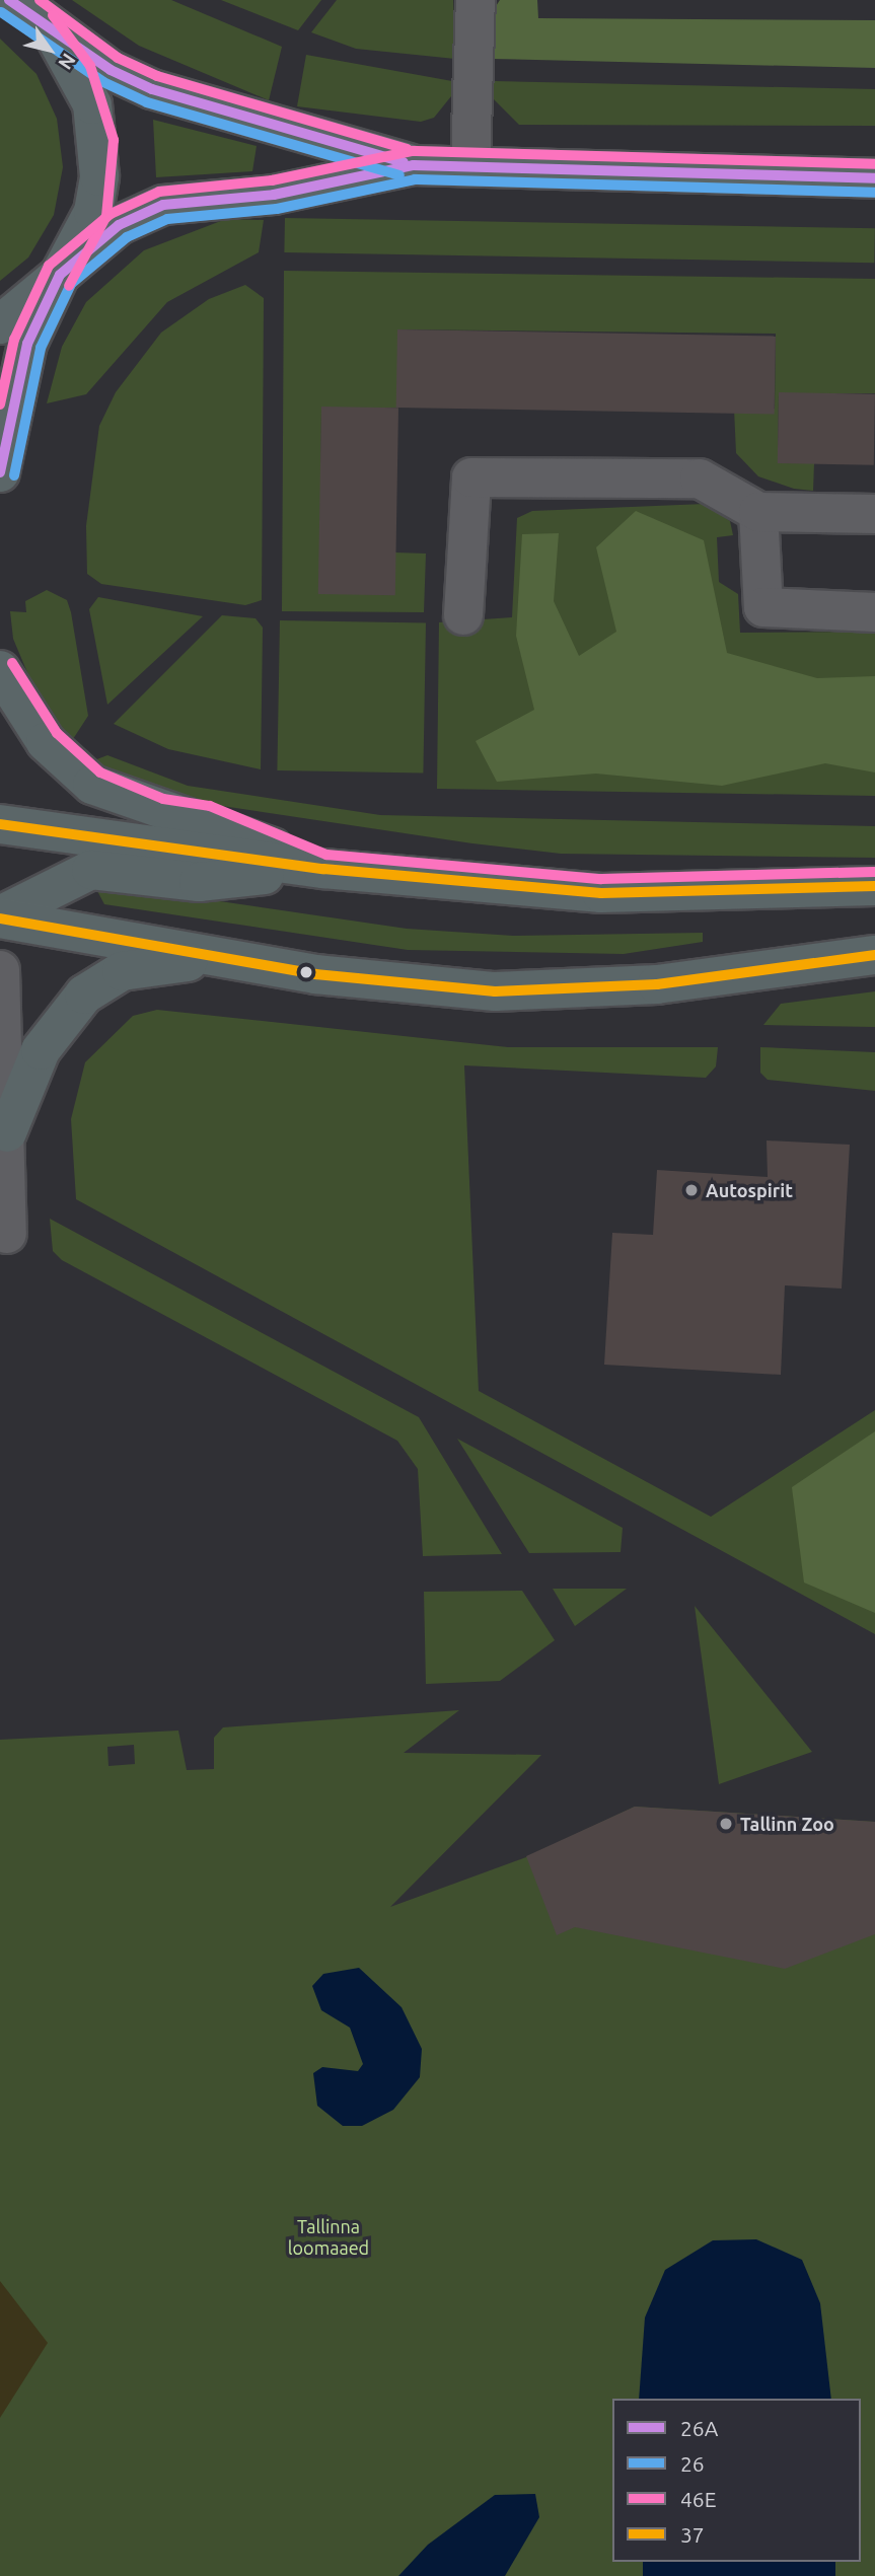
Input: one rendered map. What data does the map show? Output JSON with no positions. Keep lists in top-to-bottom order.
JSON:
{
  "parks": ["Tallinna loomaaed"],
  "places": ["Autospirit", "Tallinn Zoo"],
  "lines": [
    "transit line 26A",
    "transit line 46E",
    "transit line 26",
    "transit line 37"
  ],
  "legend": [
    "26A",
    "26",
    "46E",
    "37"
  ],
  "north": "bottom right"
}
